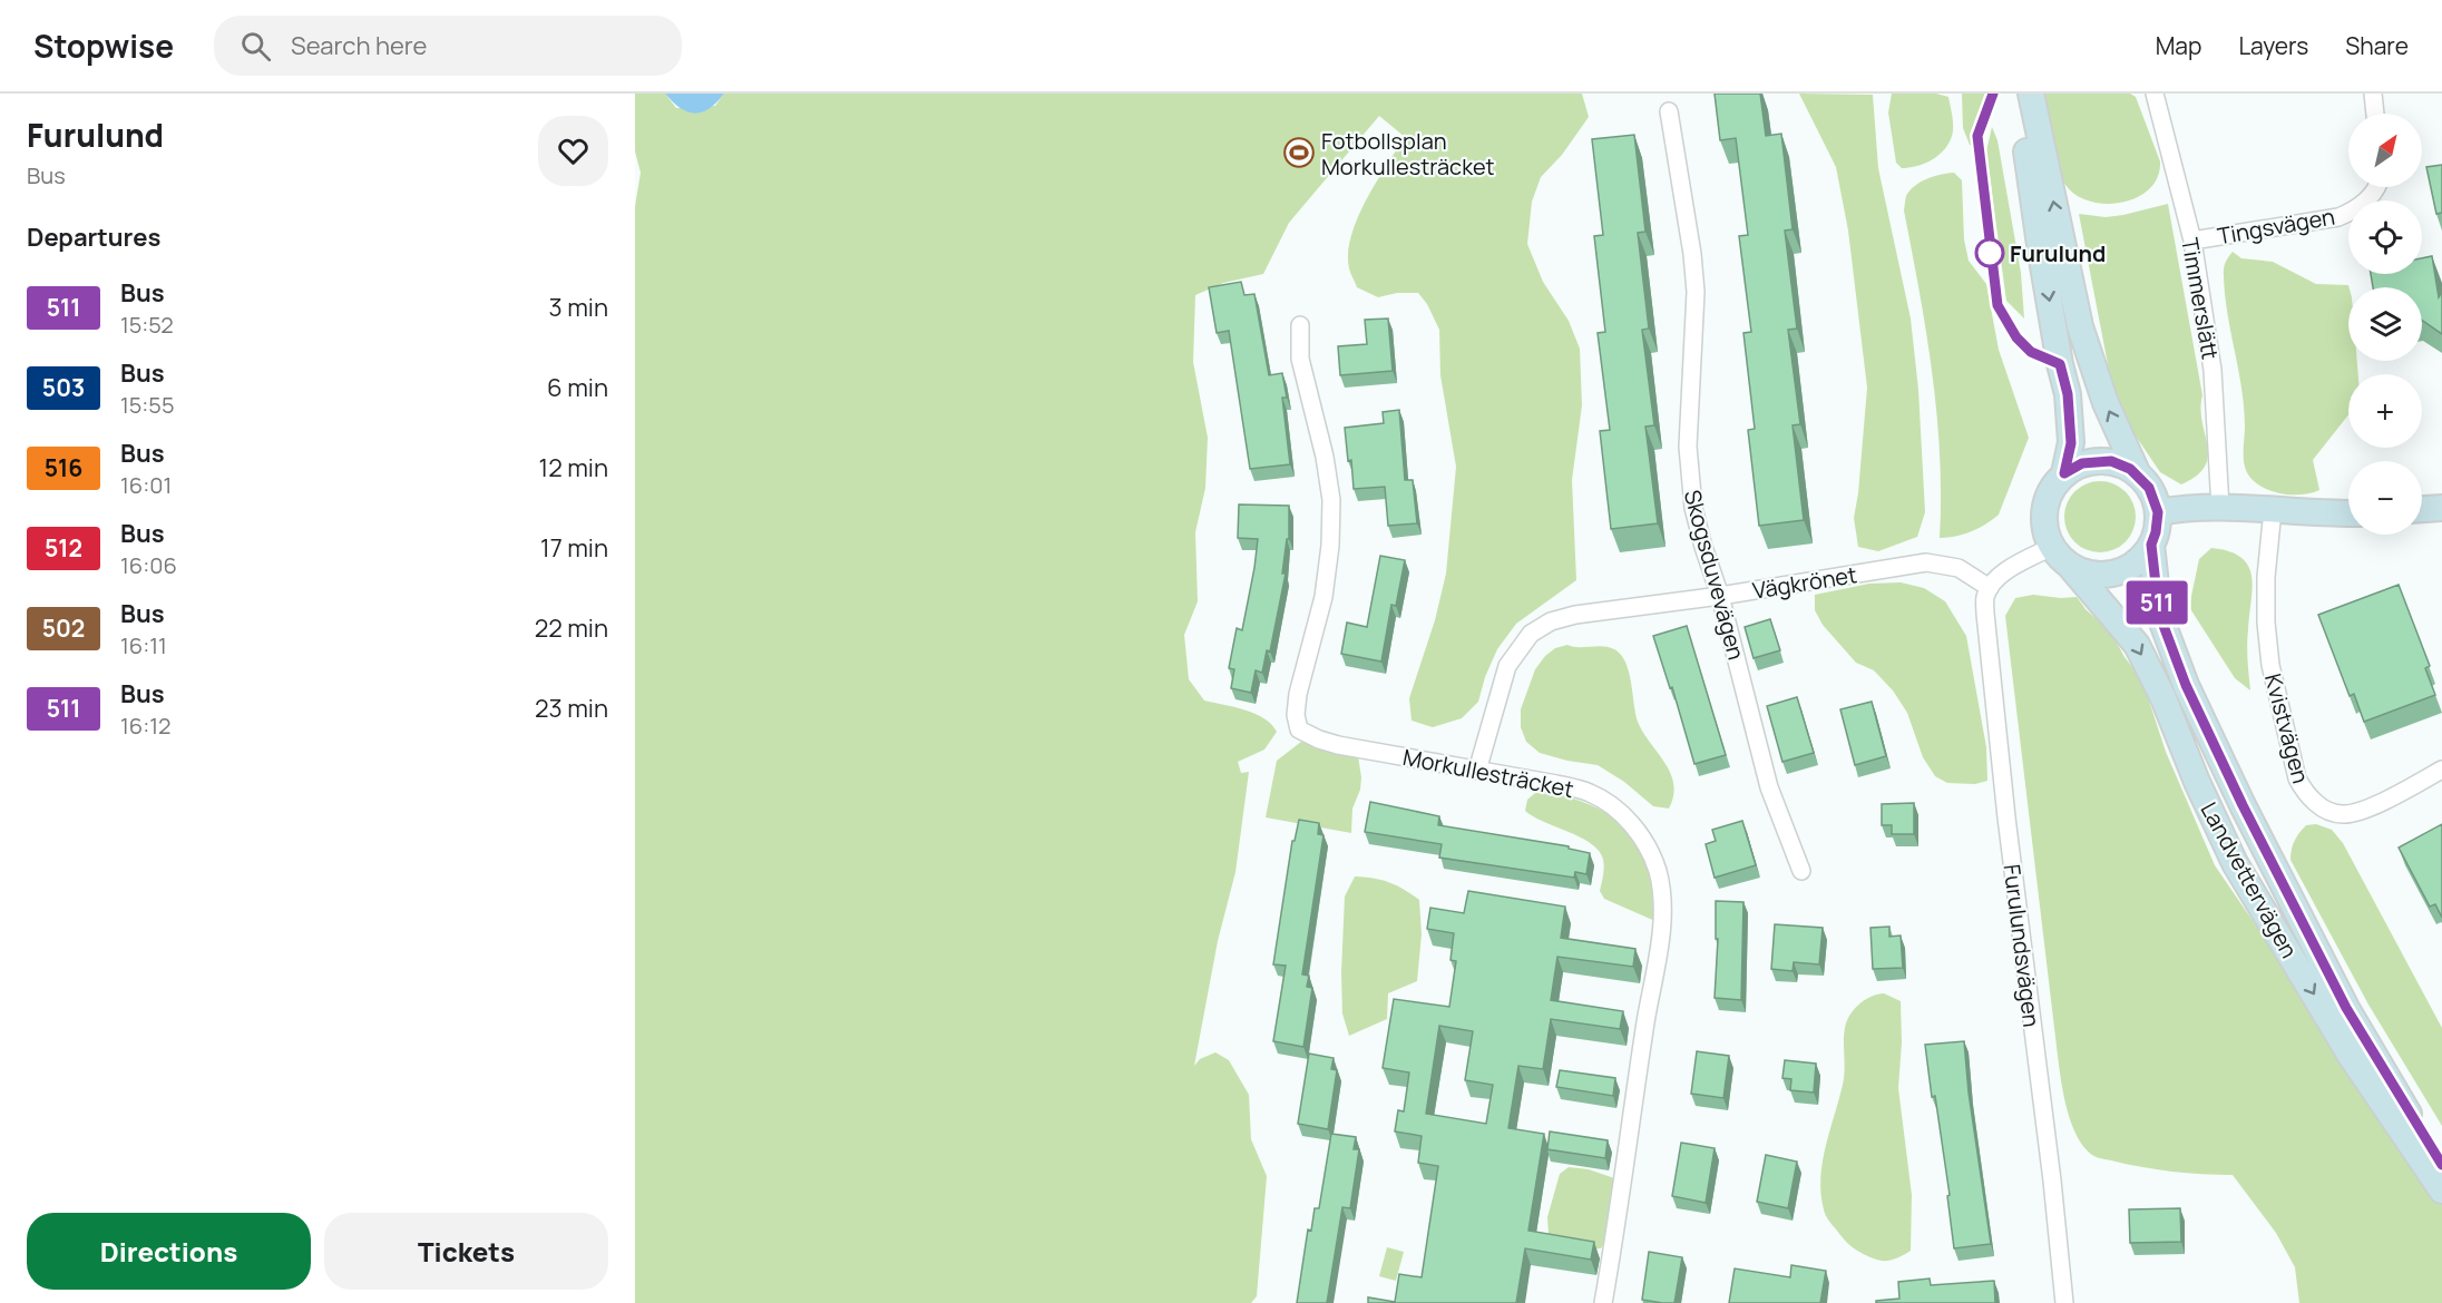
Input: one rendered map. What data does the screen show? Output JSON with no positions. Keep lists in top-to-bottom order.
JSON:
{
  "streets": {
    "street": [
      "Tingsvägen",
      "Timmerslätt",
      "Skogsduvevägen",
      "Vägkrönet",
      "Kvistvägen",
      "Morkullesträcket",
      "Landvettervägen",
      "Furulundsvägen"
    ]
  },
  "crossings": [
    ["Tingsvägen", "Timmerslätt"],
    ["Skogsduvevägen", "Vägkrönet"],
    ["Vägkrönet", "Morkullesträcket"],
    ["Vägkrönet", "Furulundsvägen"]
  ],
  "places": {
    "sports": ["Fotbollsplan Morkullesträcket"],
    "other": ["Furulund"]
  },
  "lines": ["bus line 511"],
  "north": "top right",
  "page": {
    "header": "Stopwise",
    "search": "Search here",
    "nav": ["Map", "Layers", "Share"],
    "heading": [
      ["Furulund", "Bus"],
      "Departures"
    ],
    "on_map": "511",
    "map_buttons": ["+", "−"],
    "list": [
      {
        "mark": "511",
        "name": "Bus",
        "note": "15:52",
        "value": "3 min"
      },
      {
        "mark": "503",
        "name": "Bus",
        "note": "15:55",
        "value": "6 min"
      },
      {
        "mark": "516",
        "name": "Bus",
        "note": "16:01",
        "value": "12 min"
      },
      {
        "mark": "512",
        "name": "Bus",
        "note": "16:06",
        "value": "17 min"
      },
      {
        "mark": "502",
        "name": "Bus",
        "note": "16:11",
        "value": "22 min"
      },
      {
        "mark": "511",
        "name": "Bus",
        "note": "16:12",
        "value": "23 min"
      }
    ],
    "buttons": ["Directions", "Tickets"]
  }
}
